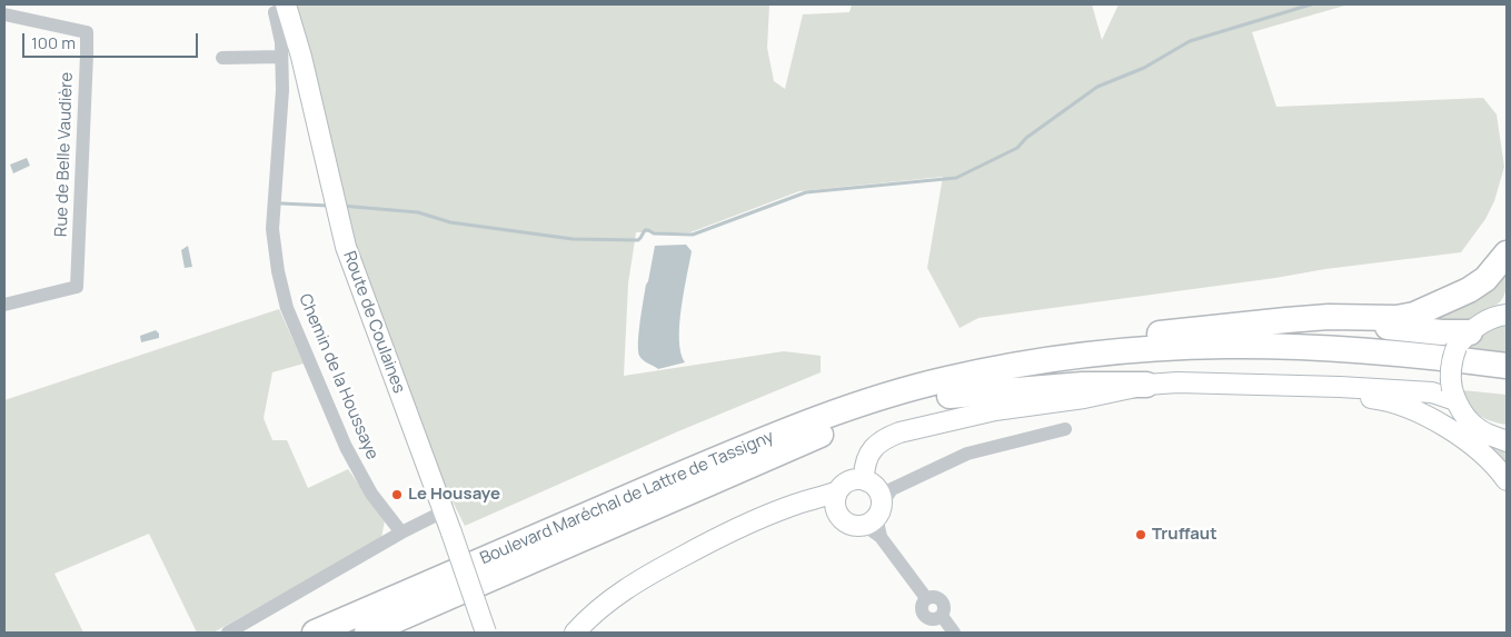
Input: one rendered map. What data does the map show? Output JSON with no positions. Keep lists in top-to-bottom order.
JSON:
{
  "streets": {
    "highway": ["Boulevard Maréchal de Lattre de Tassigny"],
    "street": ["Rue de Belle Vaudière", "Route de Coulaines", "Chemin de la Houssaye"]
  },
  "crossings": [
    ["Route de Coulaines", "Chemin de la Houssaye"]
  ],
  "places": ["Le Housaye", "Truffaut"],
  "scale_bar": "100 m"
}
